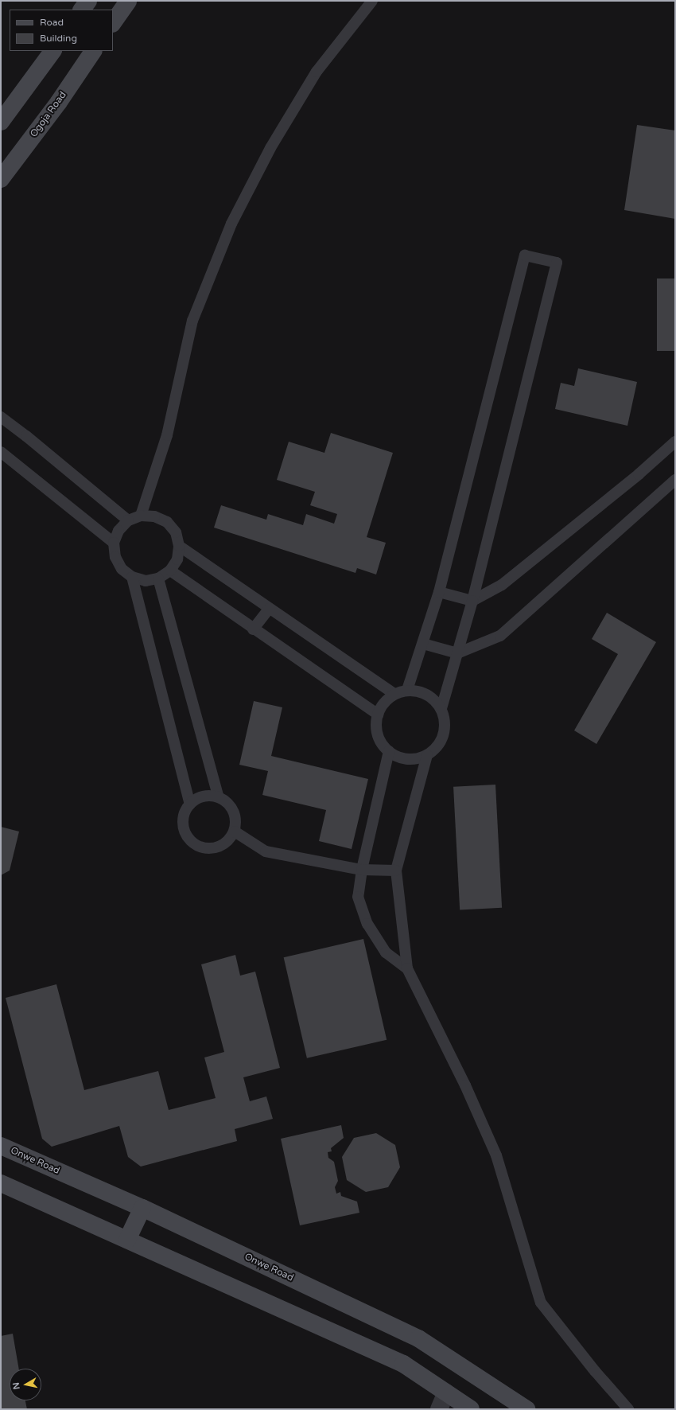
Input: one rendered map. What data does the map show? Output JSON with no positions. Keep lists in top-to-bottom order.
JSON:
{
  "streets": {
    "main road": ["Ogoja Road", "Onwe Road"]
  },
  "legend": ["Road", "Building"],
  "north": "left"
}
